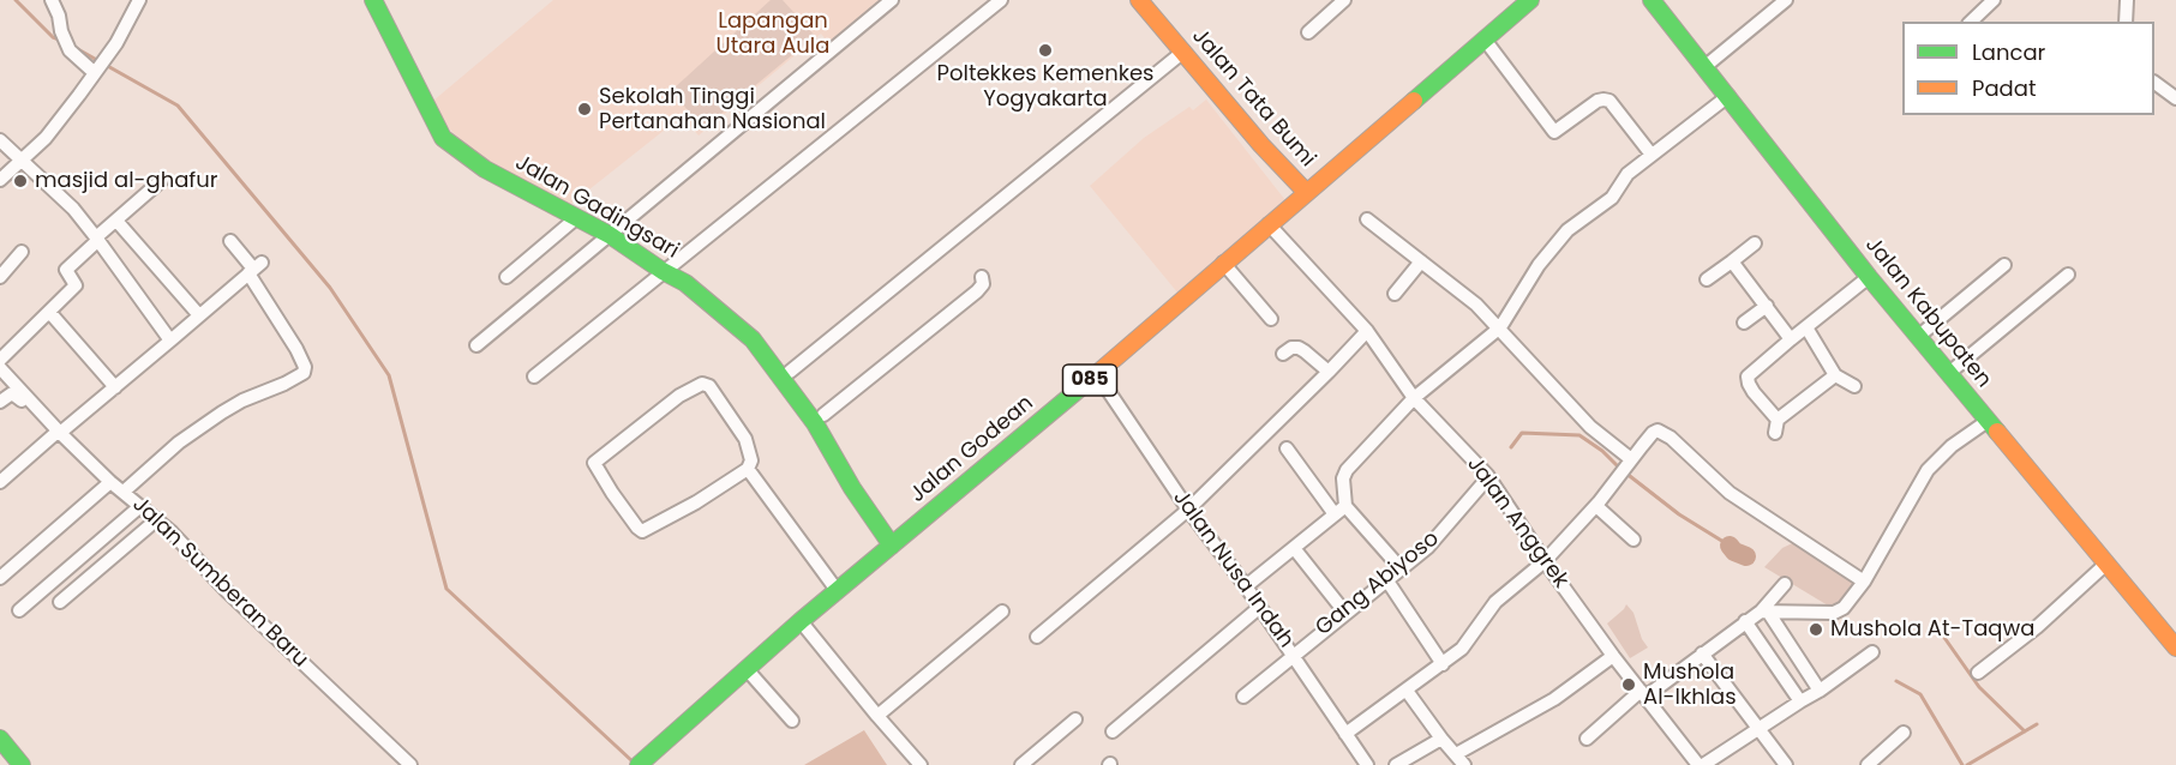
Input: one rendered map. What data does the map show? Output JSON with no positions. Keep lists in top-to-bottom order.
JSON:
{
  "streets": {
    "main road": [
      "Jalan Tata Bumi",
      "Jalan Gadingsari",
      "Jalan Kabupaten",
      "085",
      "Jalan Godean"
    ],
    "street": [
      "Jalan Anggrek",
      "Jalan Nusa Indah",
      "Jalan Sumberan Baru",
      "Gang Abiyoso"
    ]
  },
  "crossings": [
    ["Jalan Tata Bumi", "Jalan Godean"],
    ["Jalan Gadingsari", "Jalan Godean"],
    ["Jalan Godean", "Jalan Anggrek"],
    ["Jalan Godean", "Jalan Nusa Indah"],
    ["Jalan Anggrek", "Gang Abiyoso"],
    ["Jalan Nusa Indah", "Gang Abiyoso"]
  ],
  "parks": ["Lapangan Utara Aula"],
  "places": [
    "Poltekkes Kemenkes Yogyakarta",
    "Sekolah Tinggi Pertanahan Nasional",
    "masjid al-ghafur",
    "Mushola At-Taqwa",
    "Mushola Al-Ikhlas"
  ],
  "legend": ["Lancar", "Padat"]
}
